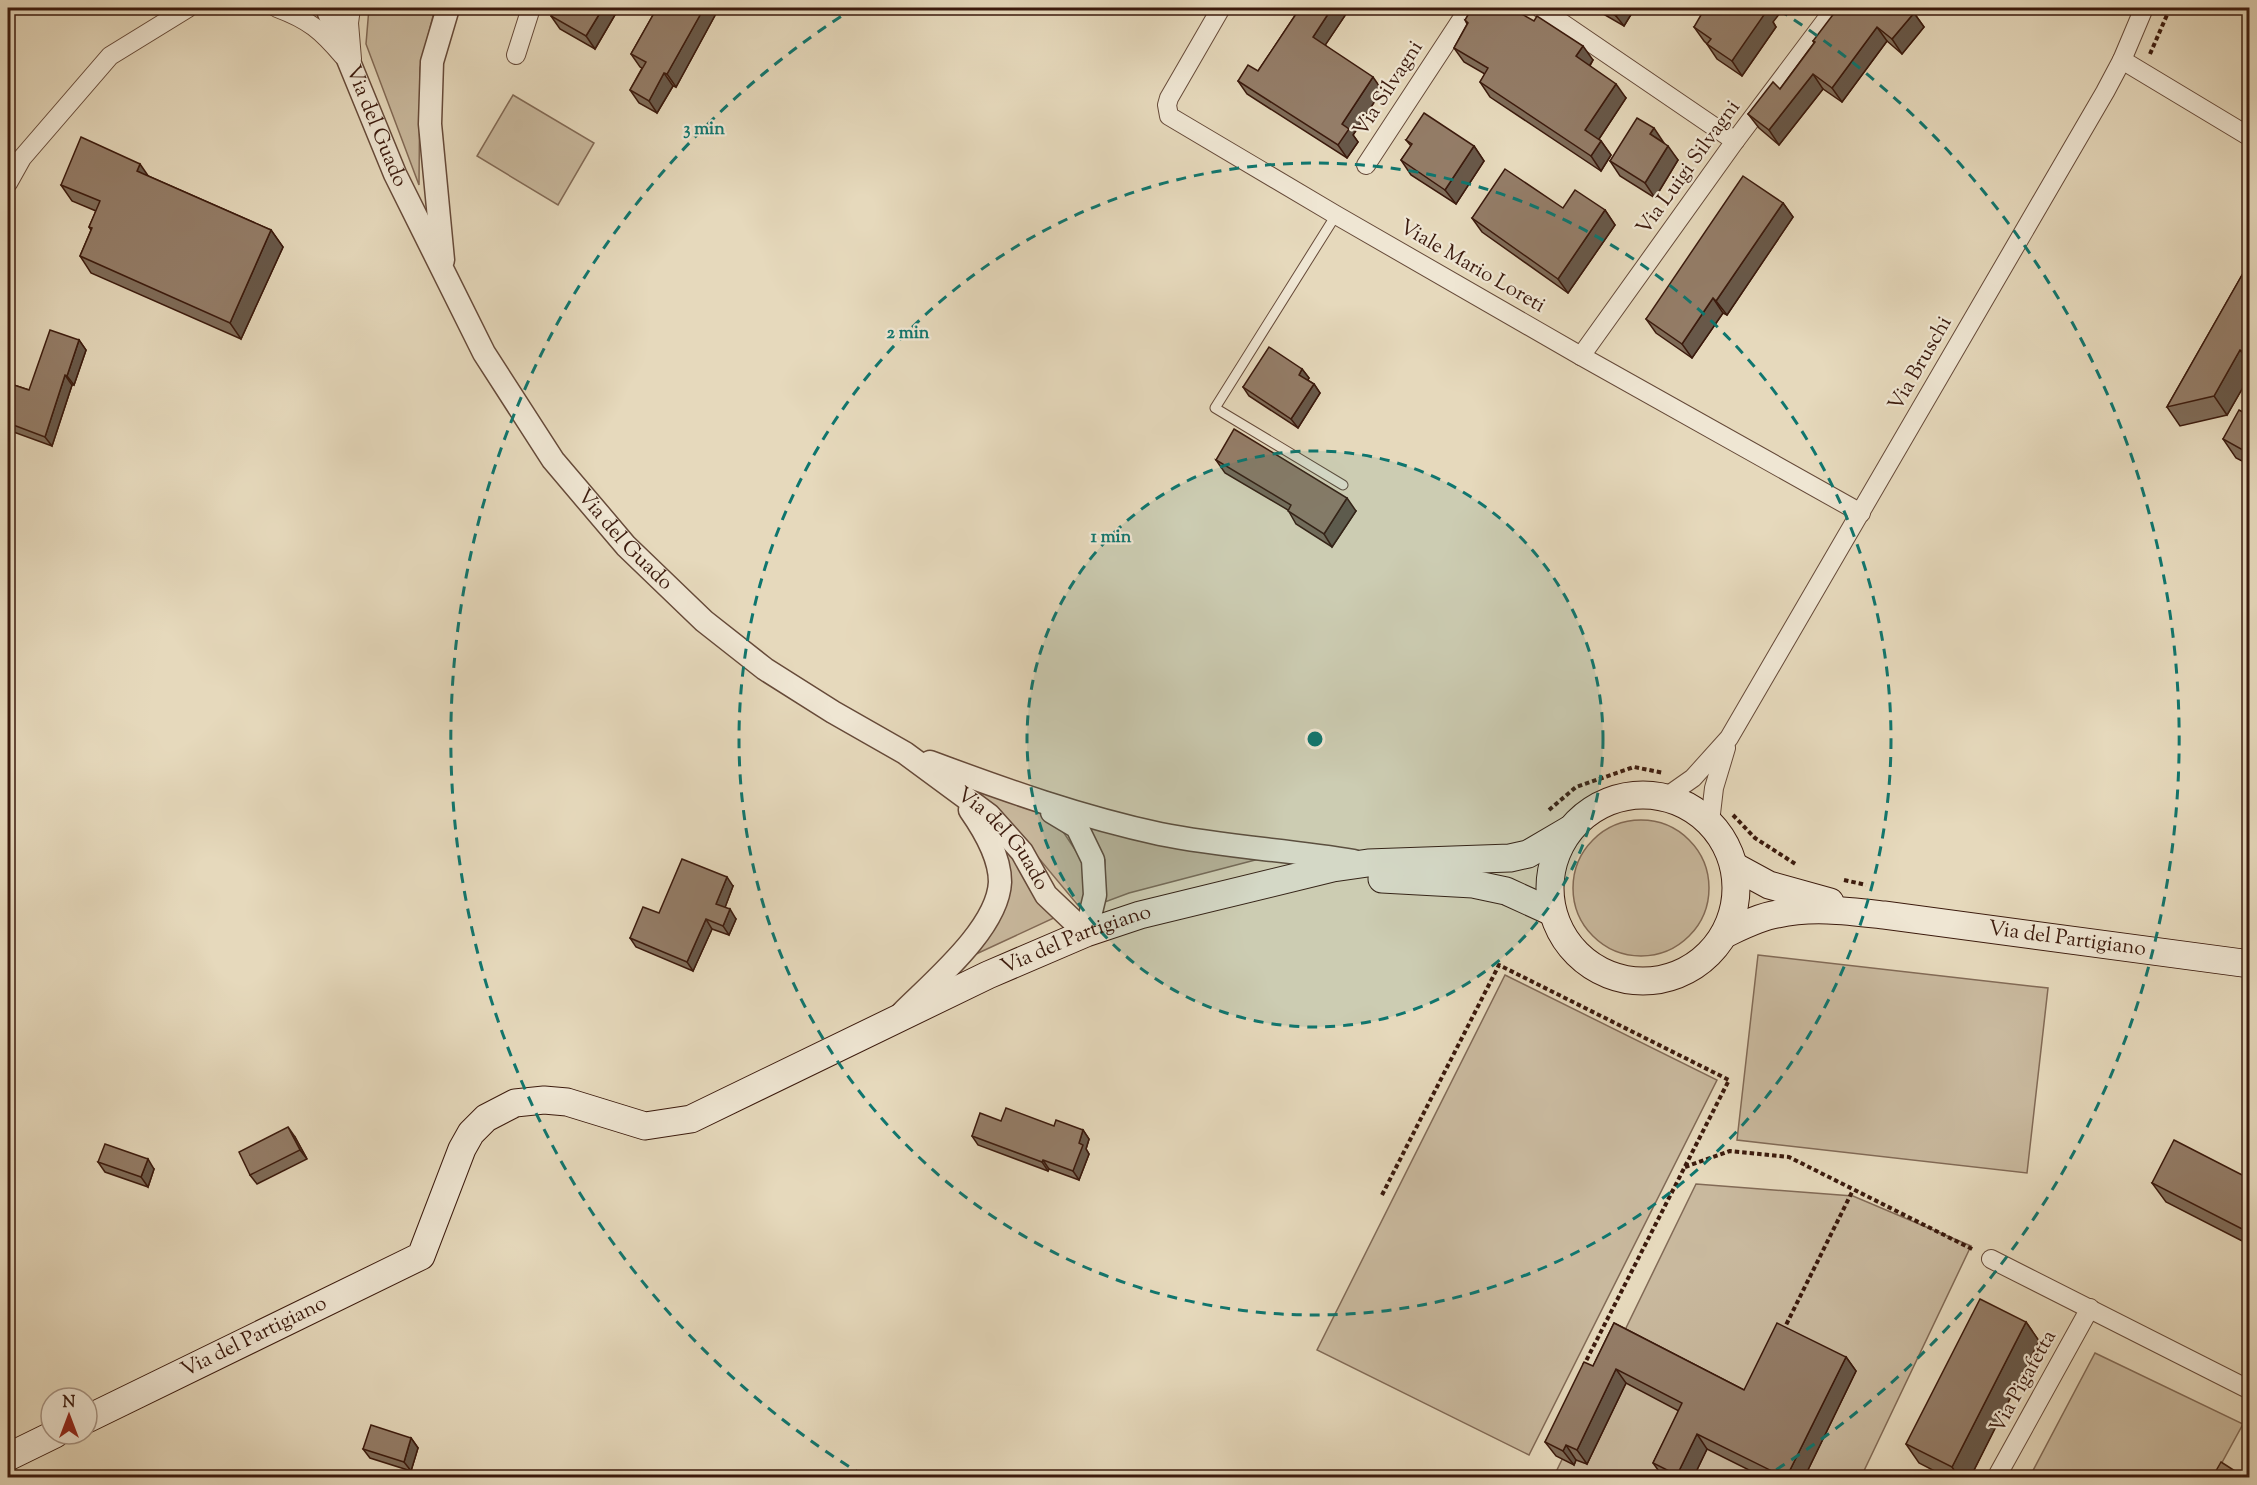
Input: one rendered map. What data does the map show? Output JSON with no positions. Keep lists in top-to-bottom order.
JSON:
{
  "streets": {
    "main road": ["Via del Partigiano"],
    "street": [
      "Via Silvagni",
      "Via del Guado",
      "Via Luigi Silvagni",
      "Viale Mario Loreti",
      "Via Bruschi",
      "Via Pigafetta"
    ]
  },
  "crossings": [
    ["Via del Guado", "Via del Partigiano"],
    ["Via Luigi Silvagni", "Viale Mario Loreti"],
    ["Viale Mario Loreti", "Via Bruschi"],
    ["Via Bruschi", "Via del Partigiano"]
  ],
  "north": "top",
  "rings": ["3 min", "2 min", "1 min"]
}
